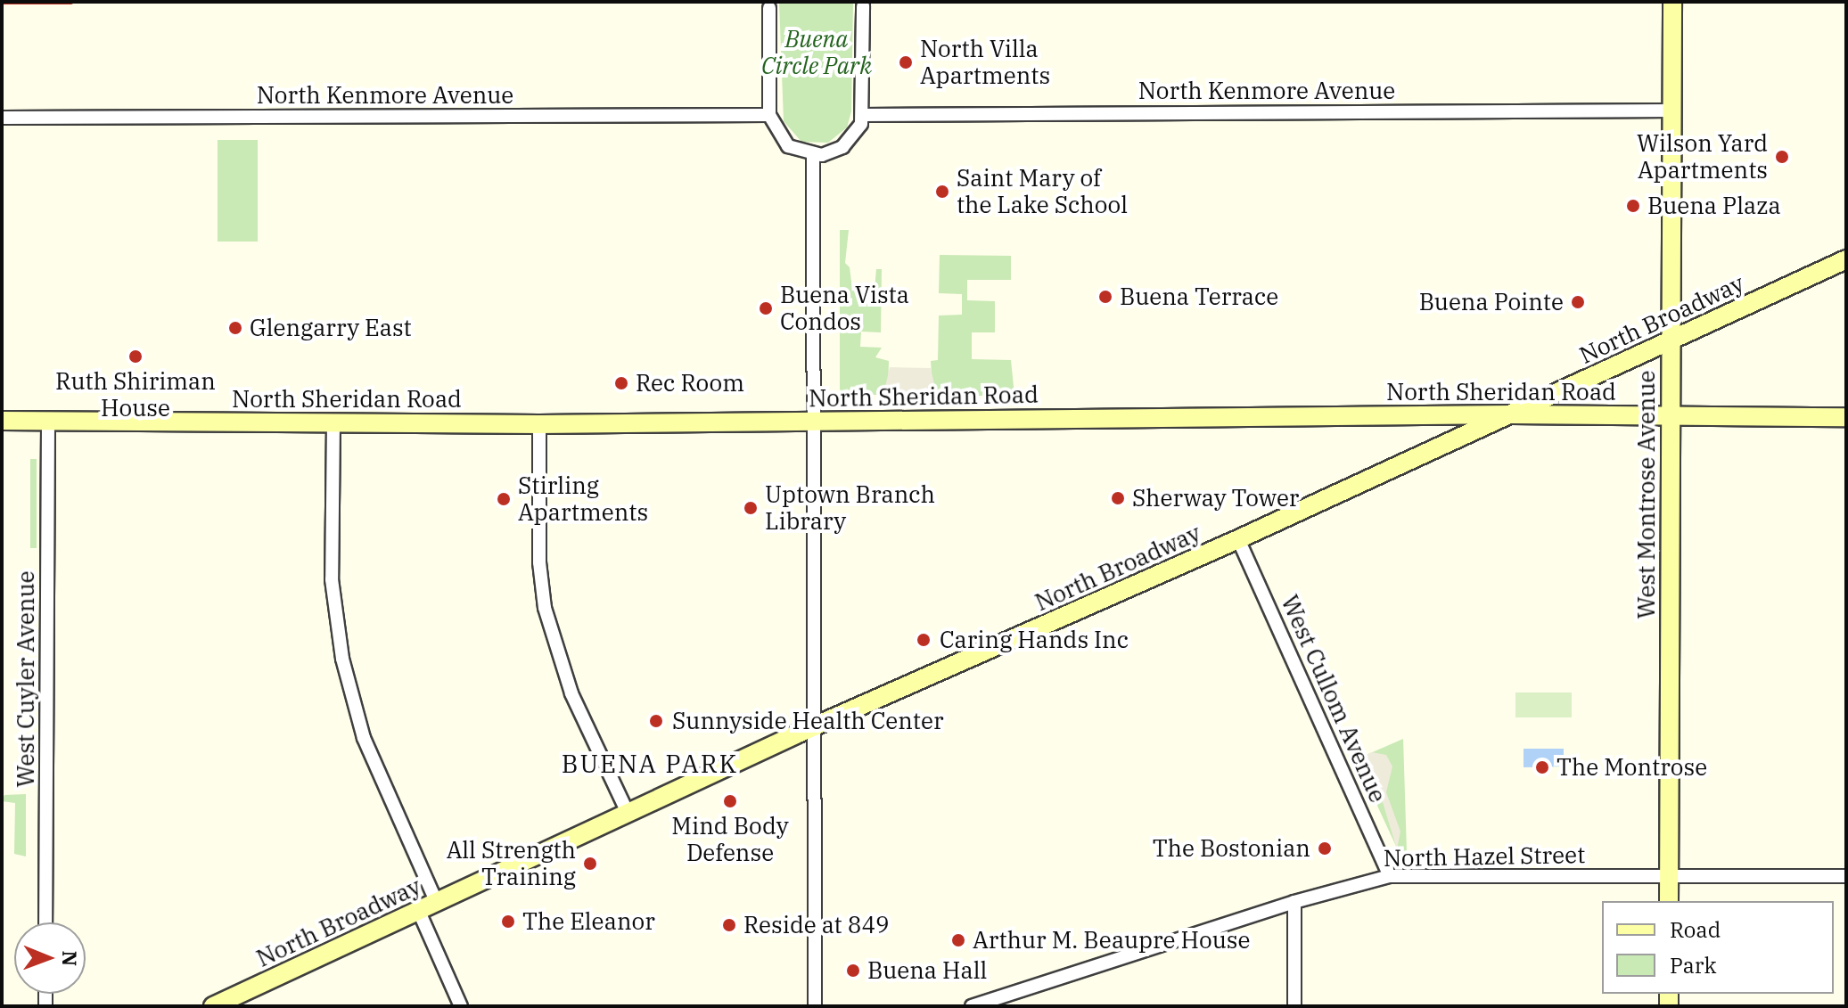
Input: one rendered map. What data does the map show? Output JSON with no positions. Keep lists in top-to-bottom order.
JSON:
{
  "streets": {
    "main road": ["North Broadway", "North Sheridan Road", "West Montrose Avenue"],
    "street": [
      "North Kenmore Avenue",
      "West Cuyler Avenue",
      "West Cullom Avenue",
      "North Hazel Street"
    ]
  },
  "crossings": [
    ["North Kenmore Avenue", "West Montrose Avenue"],
    ["North Broadway", "North Sheridan Road"],
    ["North Broadway", "West Montrose Avenue"],
    ["North Broadway", "West Cullom Avenue"],
    ["North Sheridan Road", "West Montrose Avenue"],
    ["North Sheridan Road", "West Cuyler Avenue"],
    ["West Montrose Avenue", "North Hazel Street"],
    ["West Cullom Avenue", "North Hazel Street"]
  ],
  "districts": ["BUENA PARK"],
  "parks": ["Buena Circle Park"],
  "places": [
    "North Villa Apartments",
    "Wilson Yard Apartments",
    "Saint Mary of the Lake School",
    "Buena Plaza",
    "Buena Terrace",
    "Buena Pointe",
    "Buena Vista Condos",
    "Glengarry East",
    "Ruth Shiriman House",
    "Rec Room",
    "Sherway Tower",
    "Stirling Apartments",
    "Uptown Branch Library",
    "Caring Hands Inc",
    "Sunnyside Health Center",
    "The Montrose",
    "Mind Body Defense",
    "The Bostonian",
    "All Strength Training",
    "The Eleanor",
    "Reside at 849",
    "Arthur M. Beaupre House",
    "Buena Hall"
  ],
  "legend": ["Road", "Park"],
  "north": "right"
}
